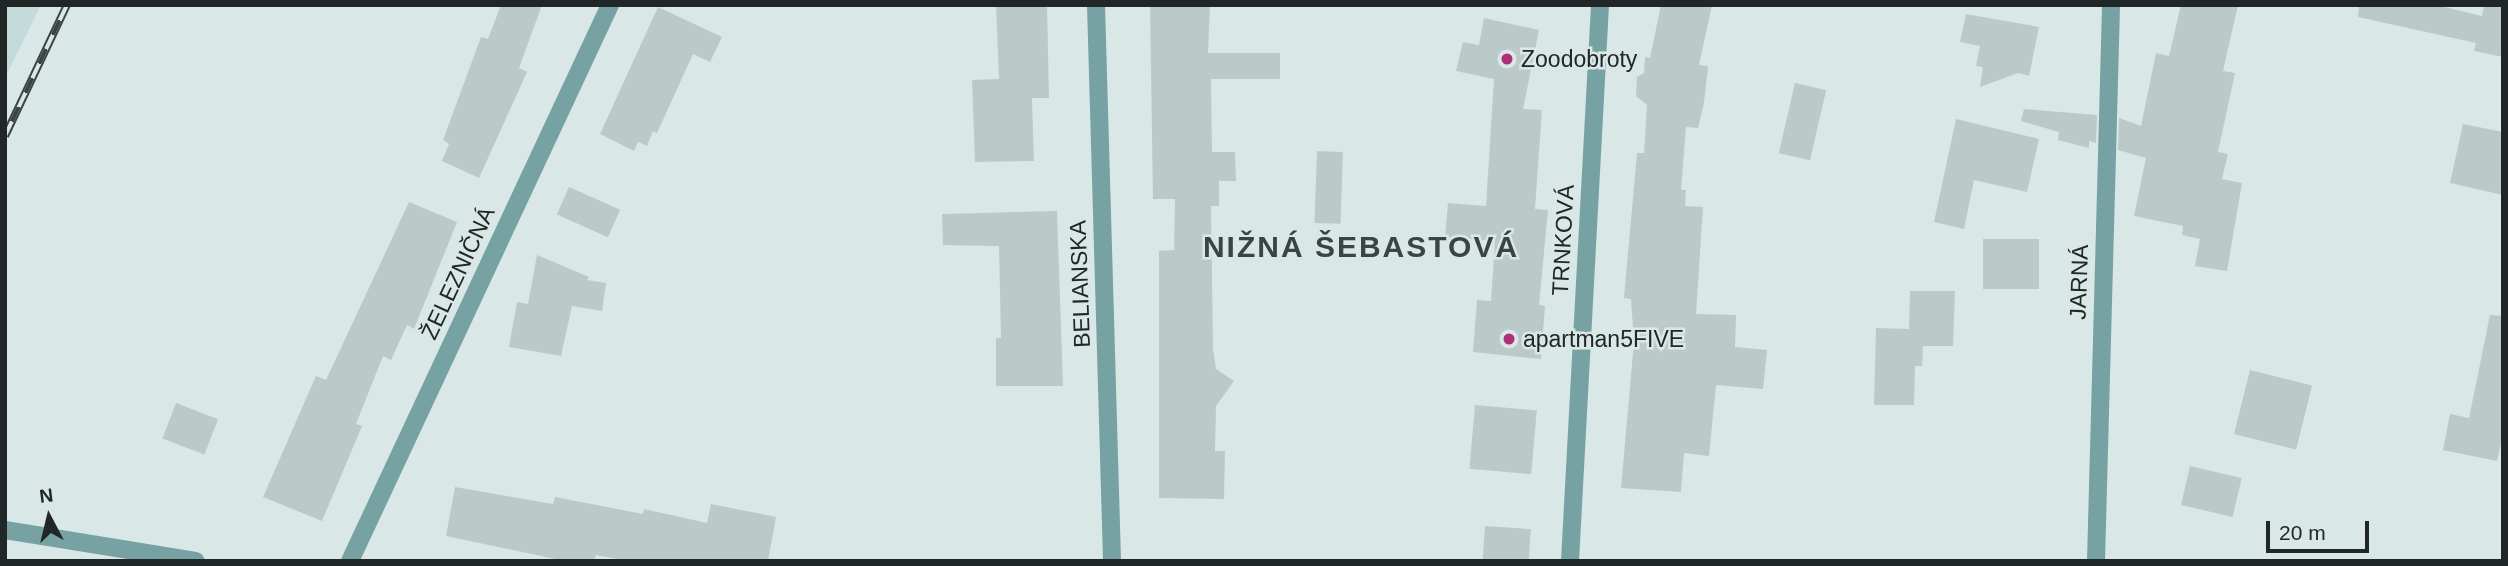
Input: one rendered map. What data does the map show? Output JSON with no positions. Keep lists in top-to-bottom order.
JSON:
{
  "streets": {
    "street": [
      "TRNKOVÁ",
      "ŽELEZNIČNÁ",
      "JARNÁ",
      "BELIANSKA"
    ]
  },
  "districts": ["NIŽNÁ ŠEBASTOVÁ"],
  "places": ["Zoodobroty", "apartman5FIVE"],
  "scale_bar": "20 m",
  "north": "top"
}
